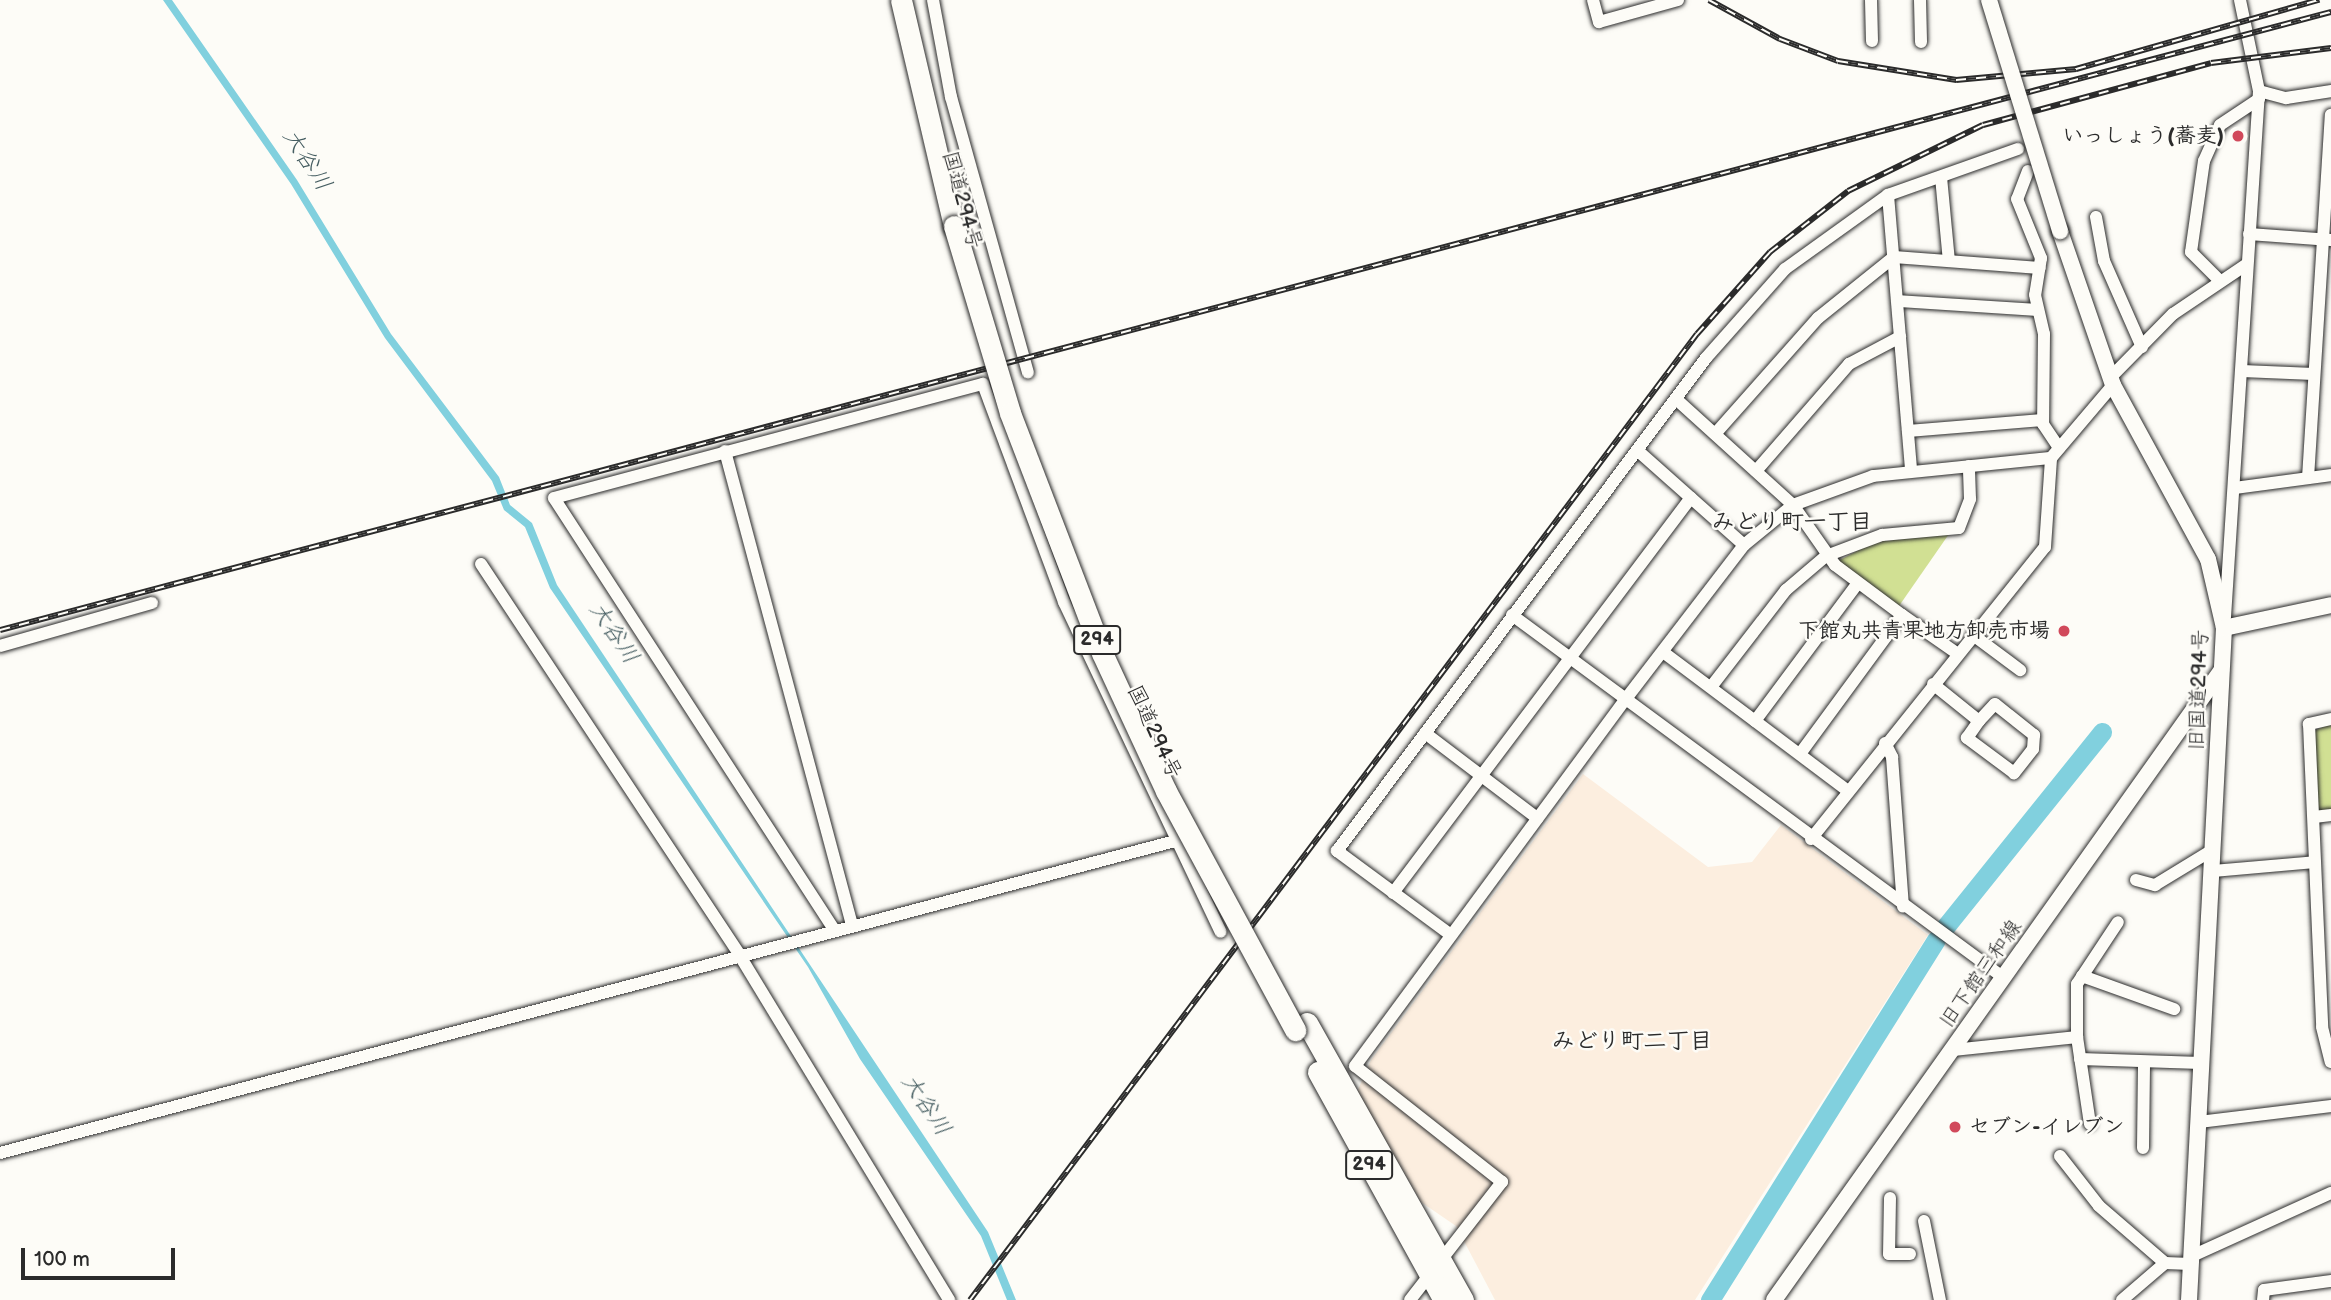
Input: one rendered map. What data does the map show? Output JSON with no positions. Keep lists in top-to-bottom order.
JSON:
{
  "streets": {
    "highway": ["国道294号", "294"],
    "street": ["旧国道294号", "旧下館三和線"]
  },
  "crossings": [
    ["旧国道294号", "旧下館三和線"]
  ],
  "districts": ["みどり町一丁目", "みどり町二丁目"],
  "water": ["大谷川"],
  "places": ["いっしょう(蕎麦)", "下館丸共青果地方卸売市場", "セブン-イレブン"],
  "scale_bar": "100 m"
}
